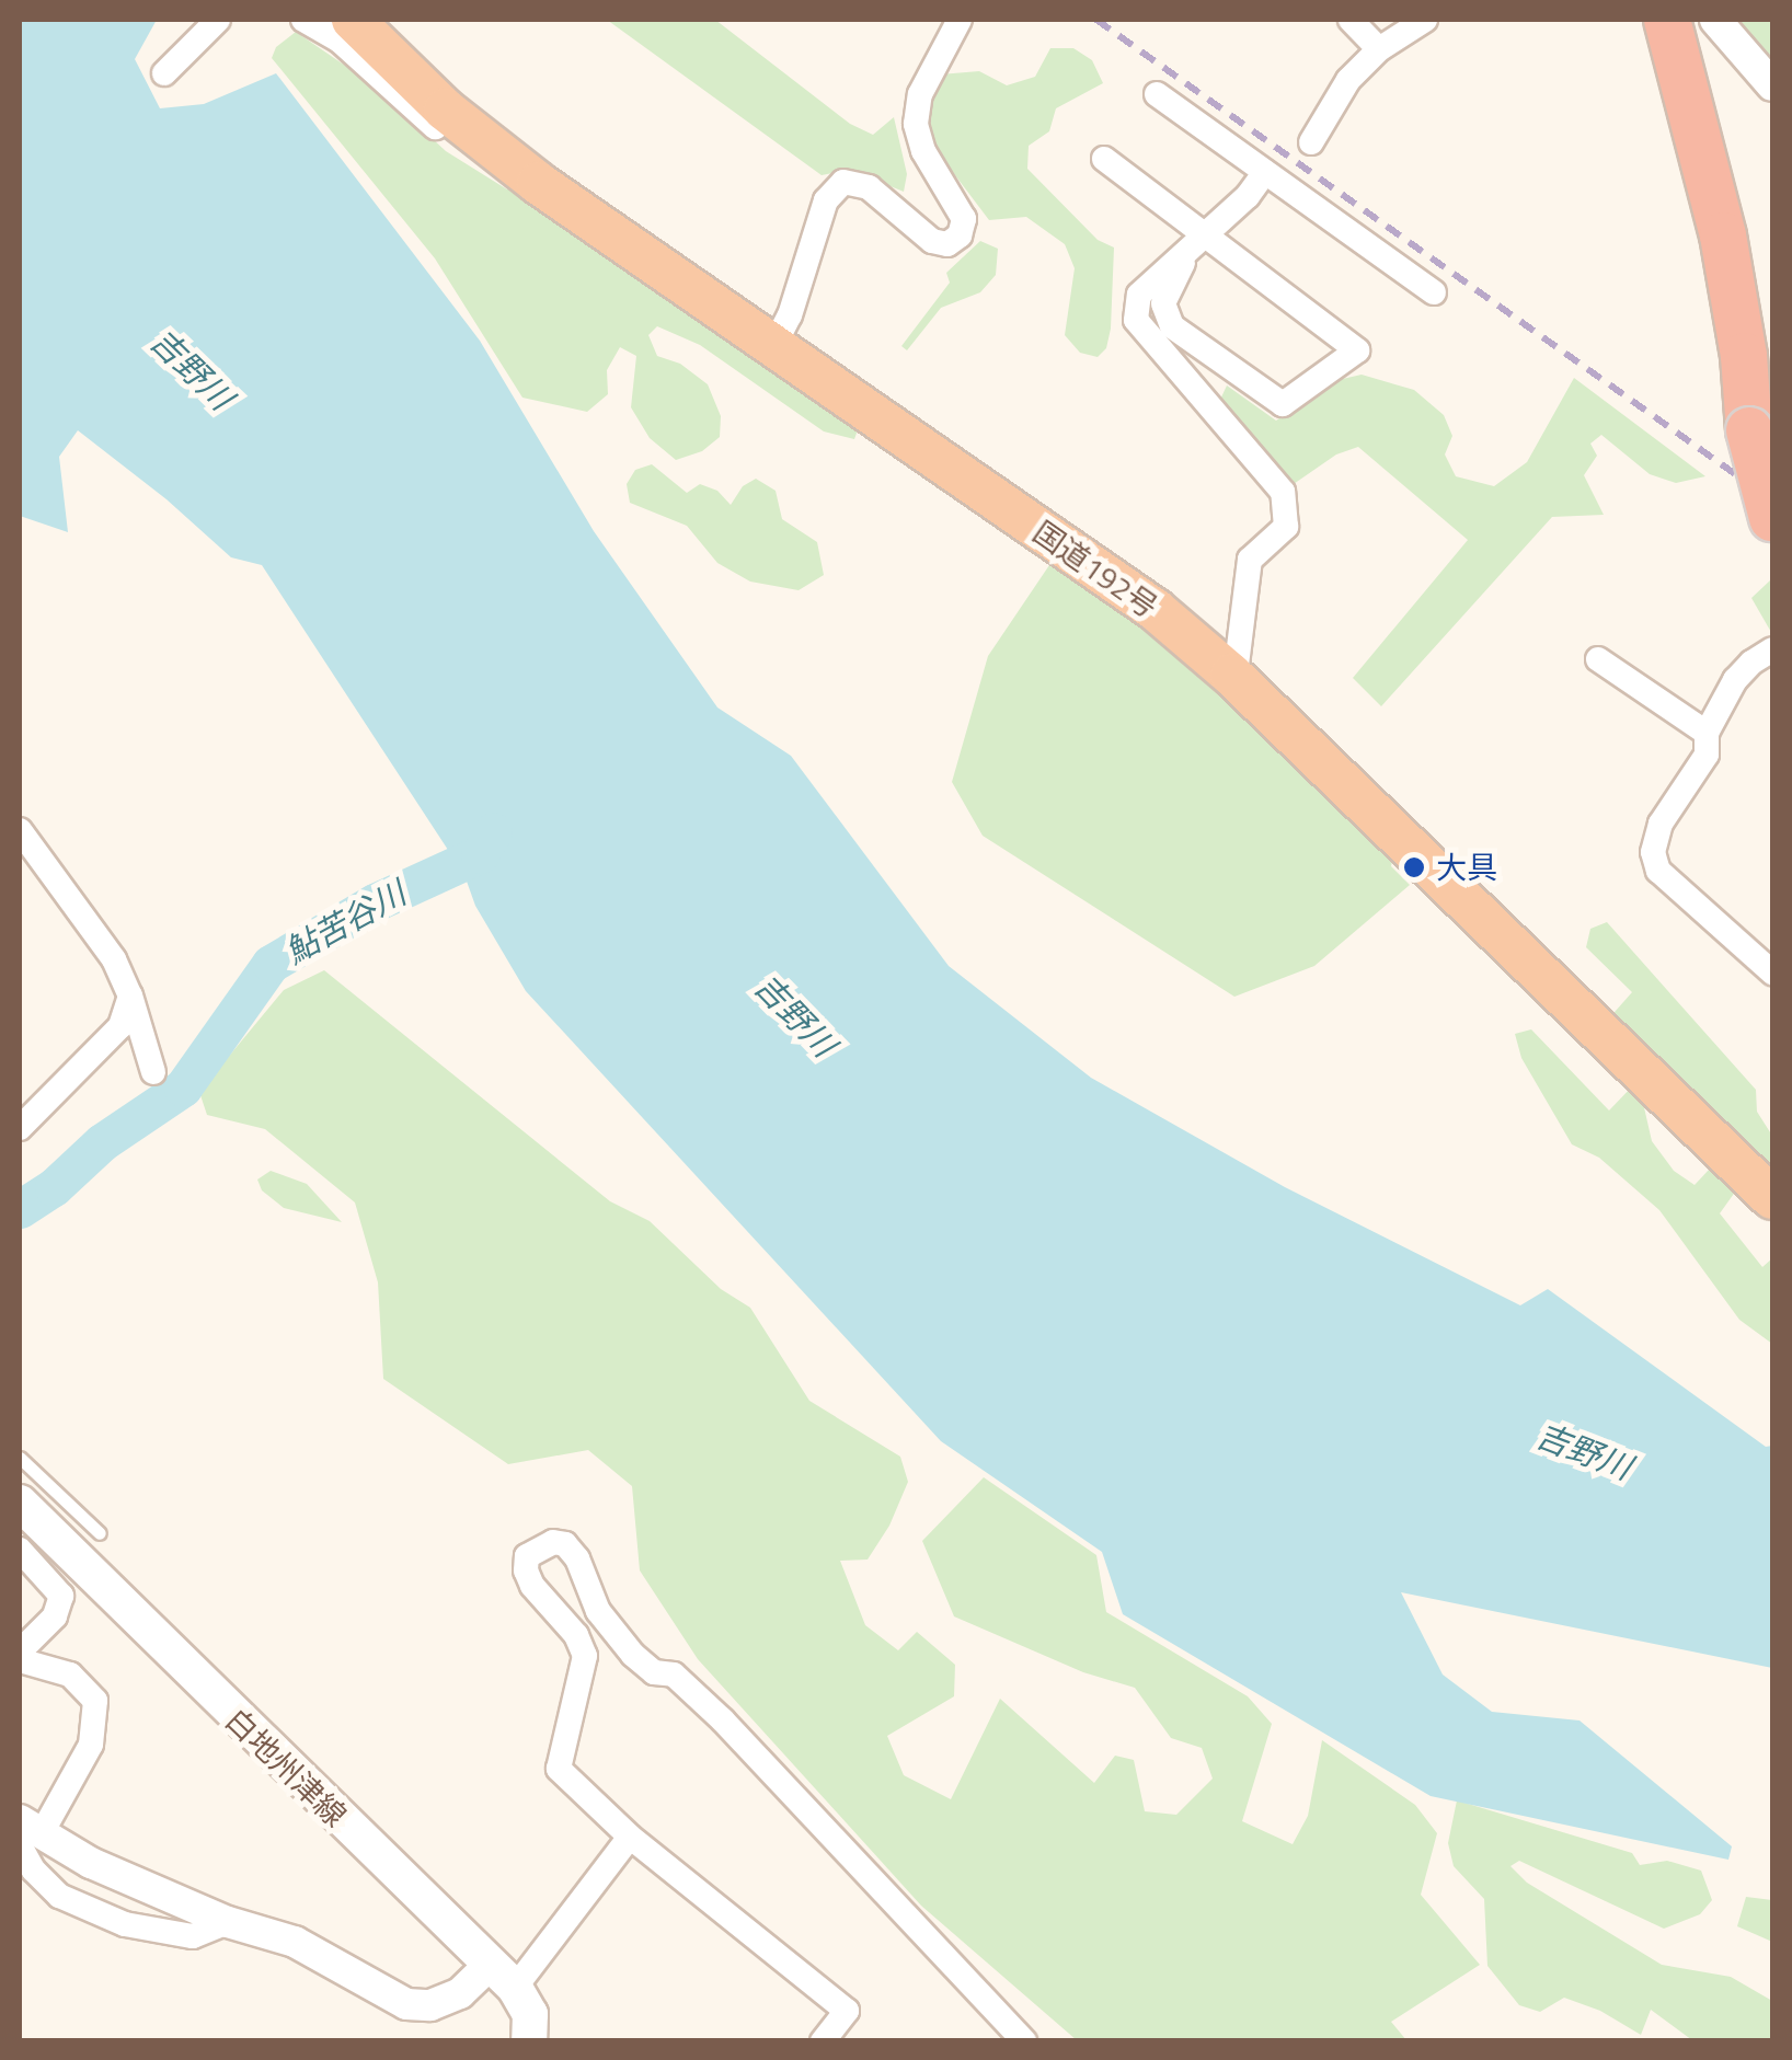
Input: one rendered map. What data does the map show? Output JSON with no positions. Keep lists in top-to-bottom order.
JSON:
{
  "streets": {
    "highway": ["国道192号"],
    "main road": ["白地州津線"]
  },
  "water": ["吉野川", "鮎苦谷川"],
  "places": ["大具"]
}
